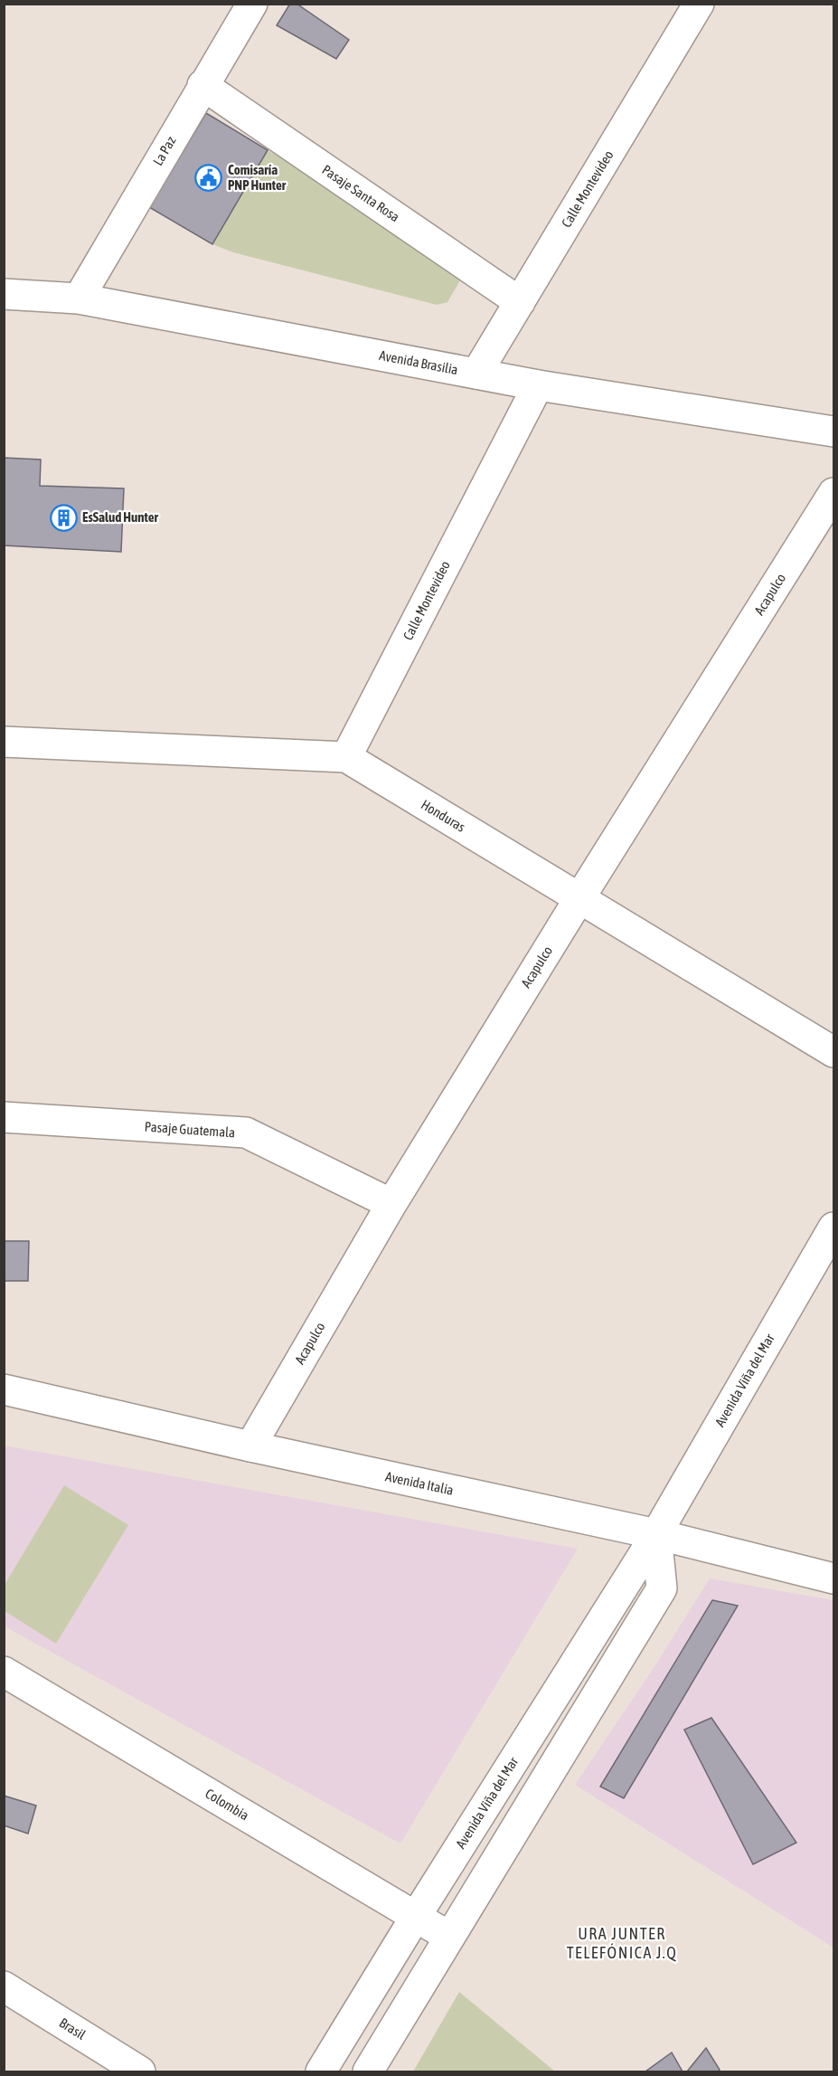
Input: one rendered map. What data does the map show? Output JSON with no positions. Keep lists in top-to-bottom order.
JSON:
{
  "streets": {
    "street": [
      "La Paz",
      "Calle Montevideo",
      "Pasaje Santa Rosa",
      "Avenida Brasilia",
      "Acapulco",
      "Honduras",
      "Pasaje Guatemala",
      "Avenida Viña del Mar",
      "Avenida Italia",
      "Colombia",
      "Brasil"
    ]
  },
  "crossings": [
    ["La Paz", "Pasaje Santa Rosa"],
    ["La Paz", "Avenida Brasilia"],
    ["Calle Montevideo", "Pasaje Santa Rosa"],
    ["Calle Montevideo", "Avenida Brasilia"],
    ["Calle Montevideo", "Honduras"],
    ["Acapulco", "Honduras"],
    ["Acapulco", "Pasaje Guatemala"],
    ["Acapulco", "Avenida Italia"],
    ["Avenida Viña del Mar", "Avenida Italia"],
    ["Avenida Viña del Mar", "Colombia"]
  ],
  "districts": ["URA JUNTER TELEFÓNICA J.Q"],
  "places": {
    "public building": ["Comisaría PNP Hunter"],
    "building": ["EsSalud Hunter"]
  }
}
